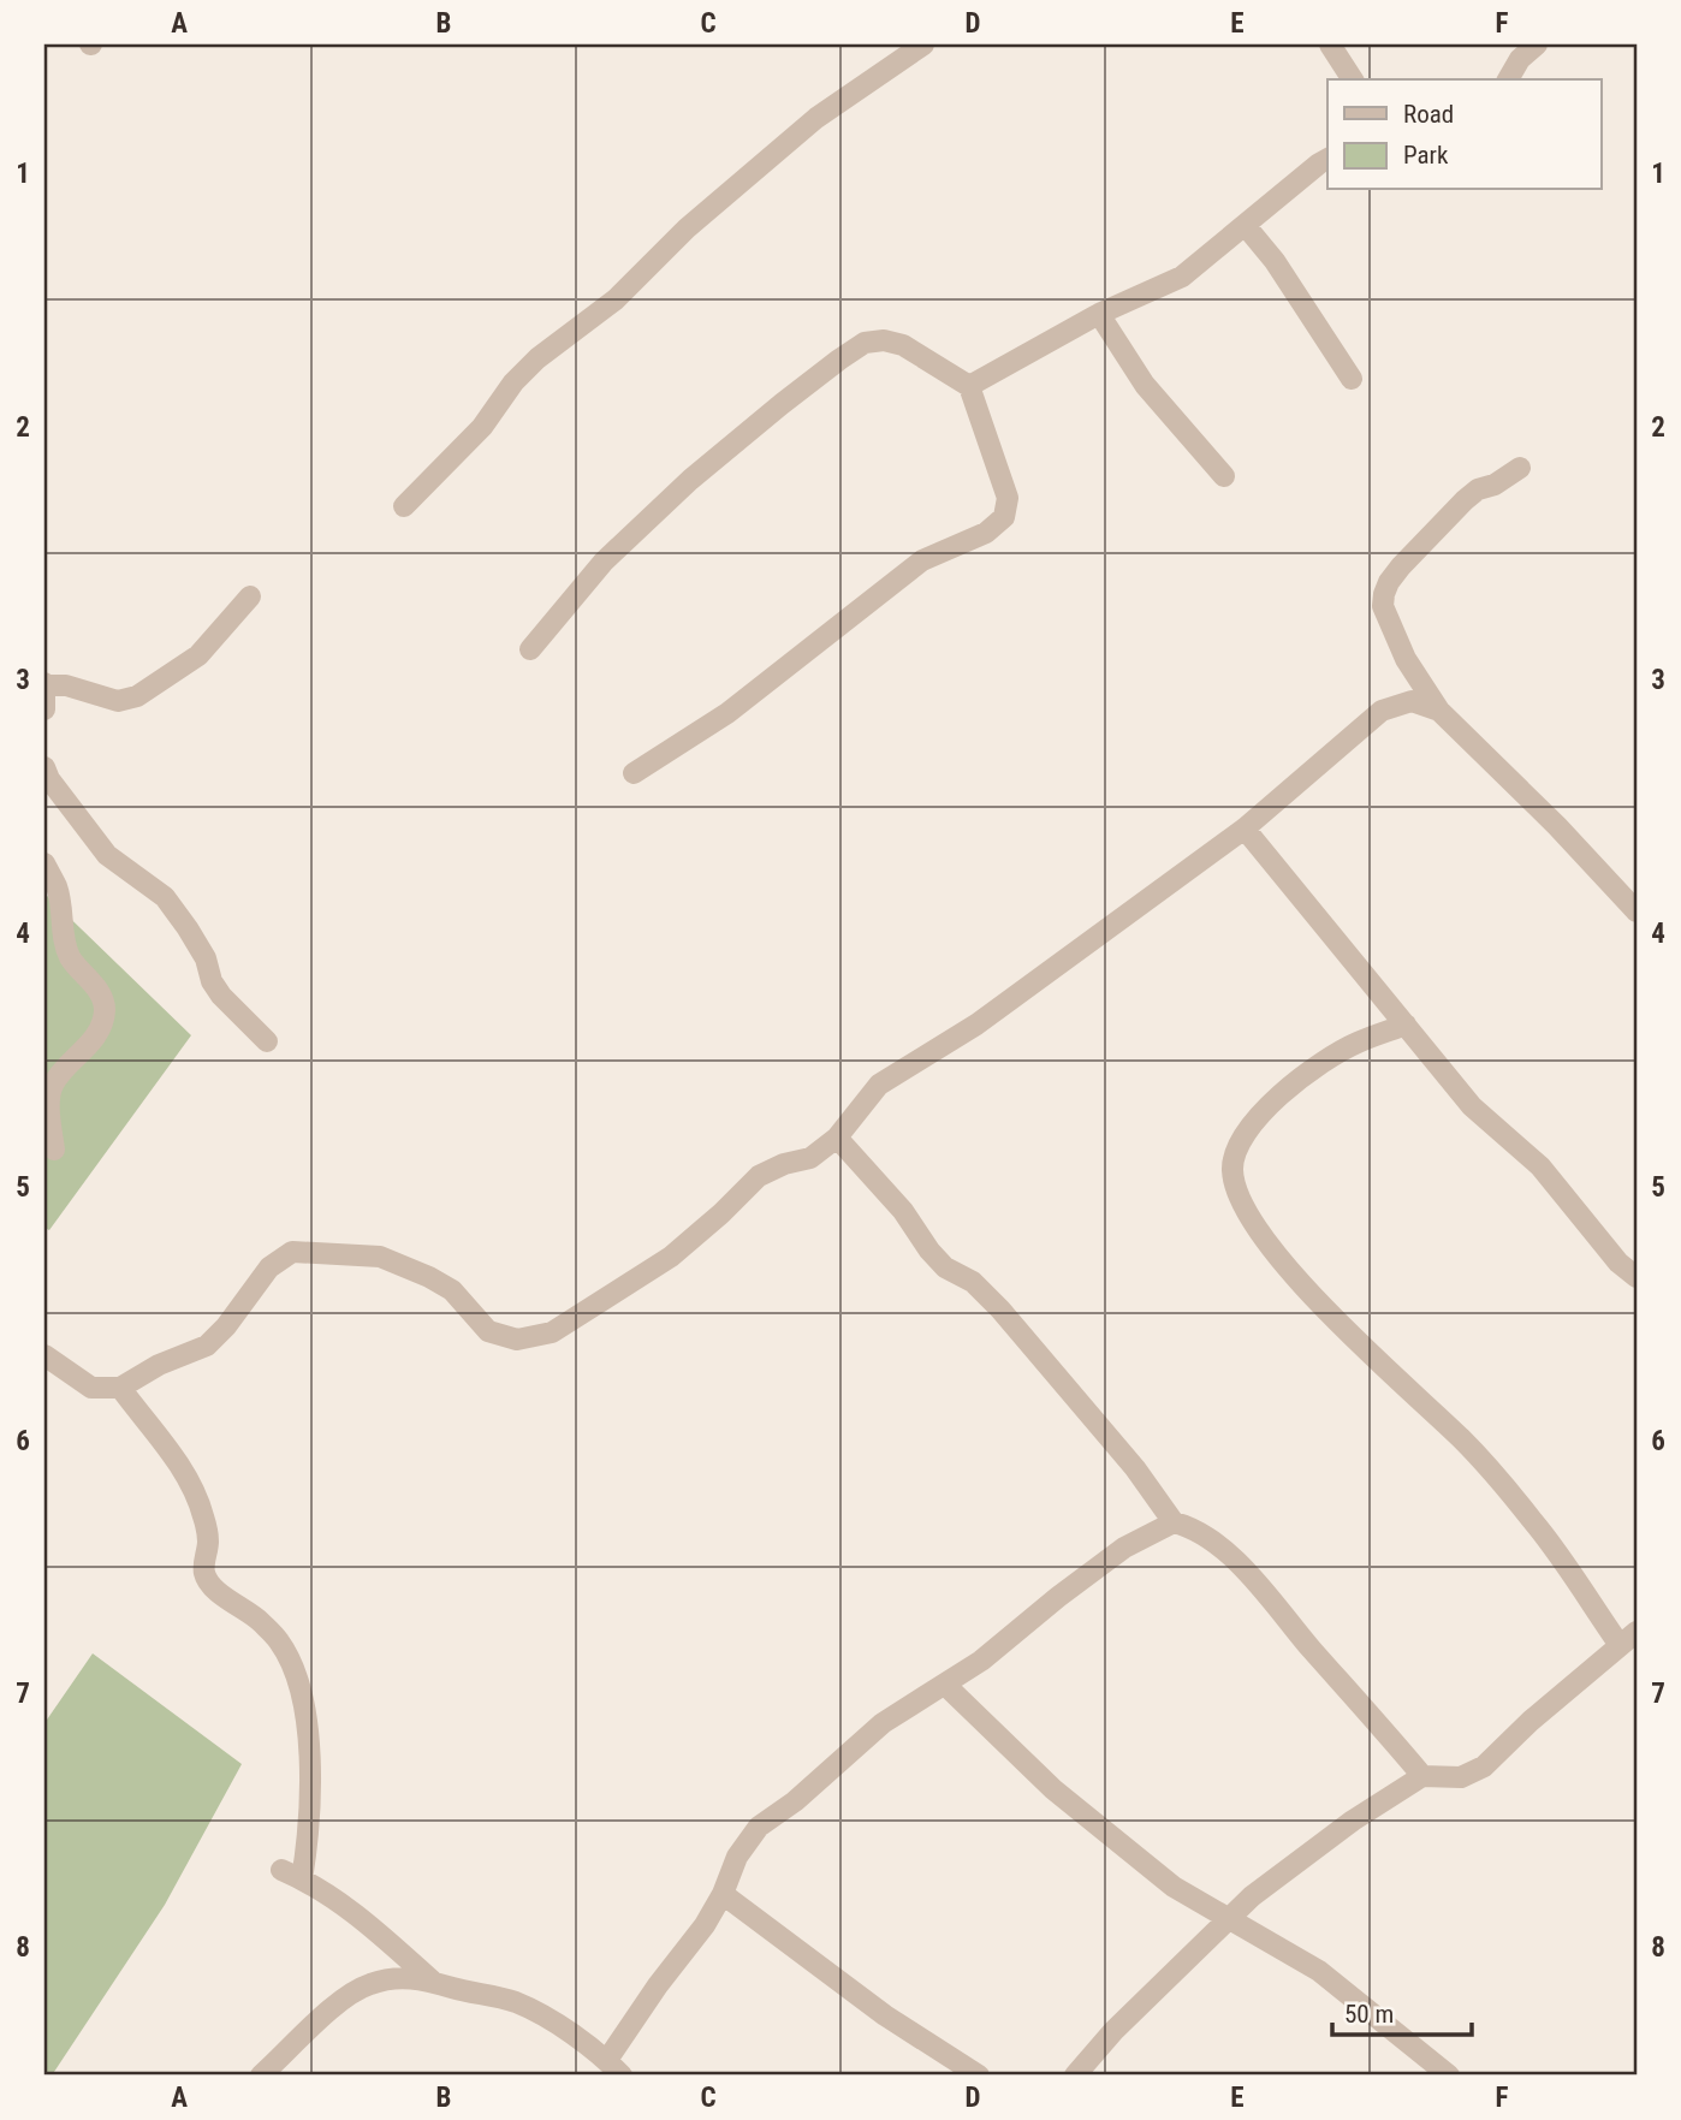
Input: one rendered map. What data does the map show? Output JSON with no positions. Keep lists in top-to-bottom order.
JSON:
{
  "legend": ["Road", "Park"],
  "scale_bar": "50 m",
  "grid": {
    "columns": [
      "A",
      "B",
      "C",
      "D",
      "E",
      "F"
    ],
    "rows": [
      "1",
      "2",
      "3",
      "4",
      "5",
      "6",
      "7",
      "8"
    ]
  }
}
